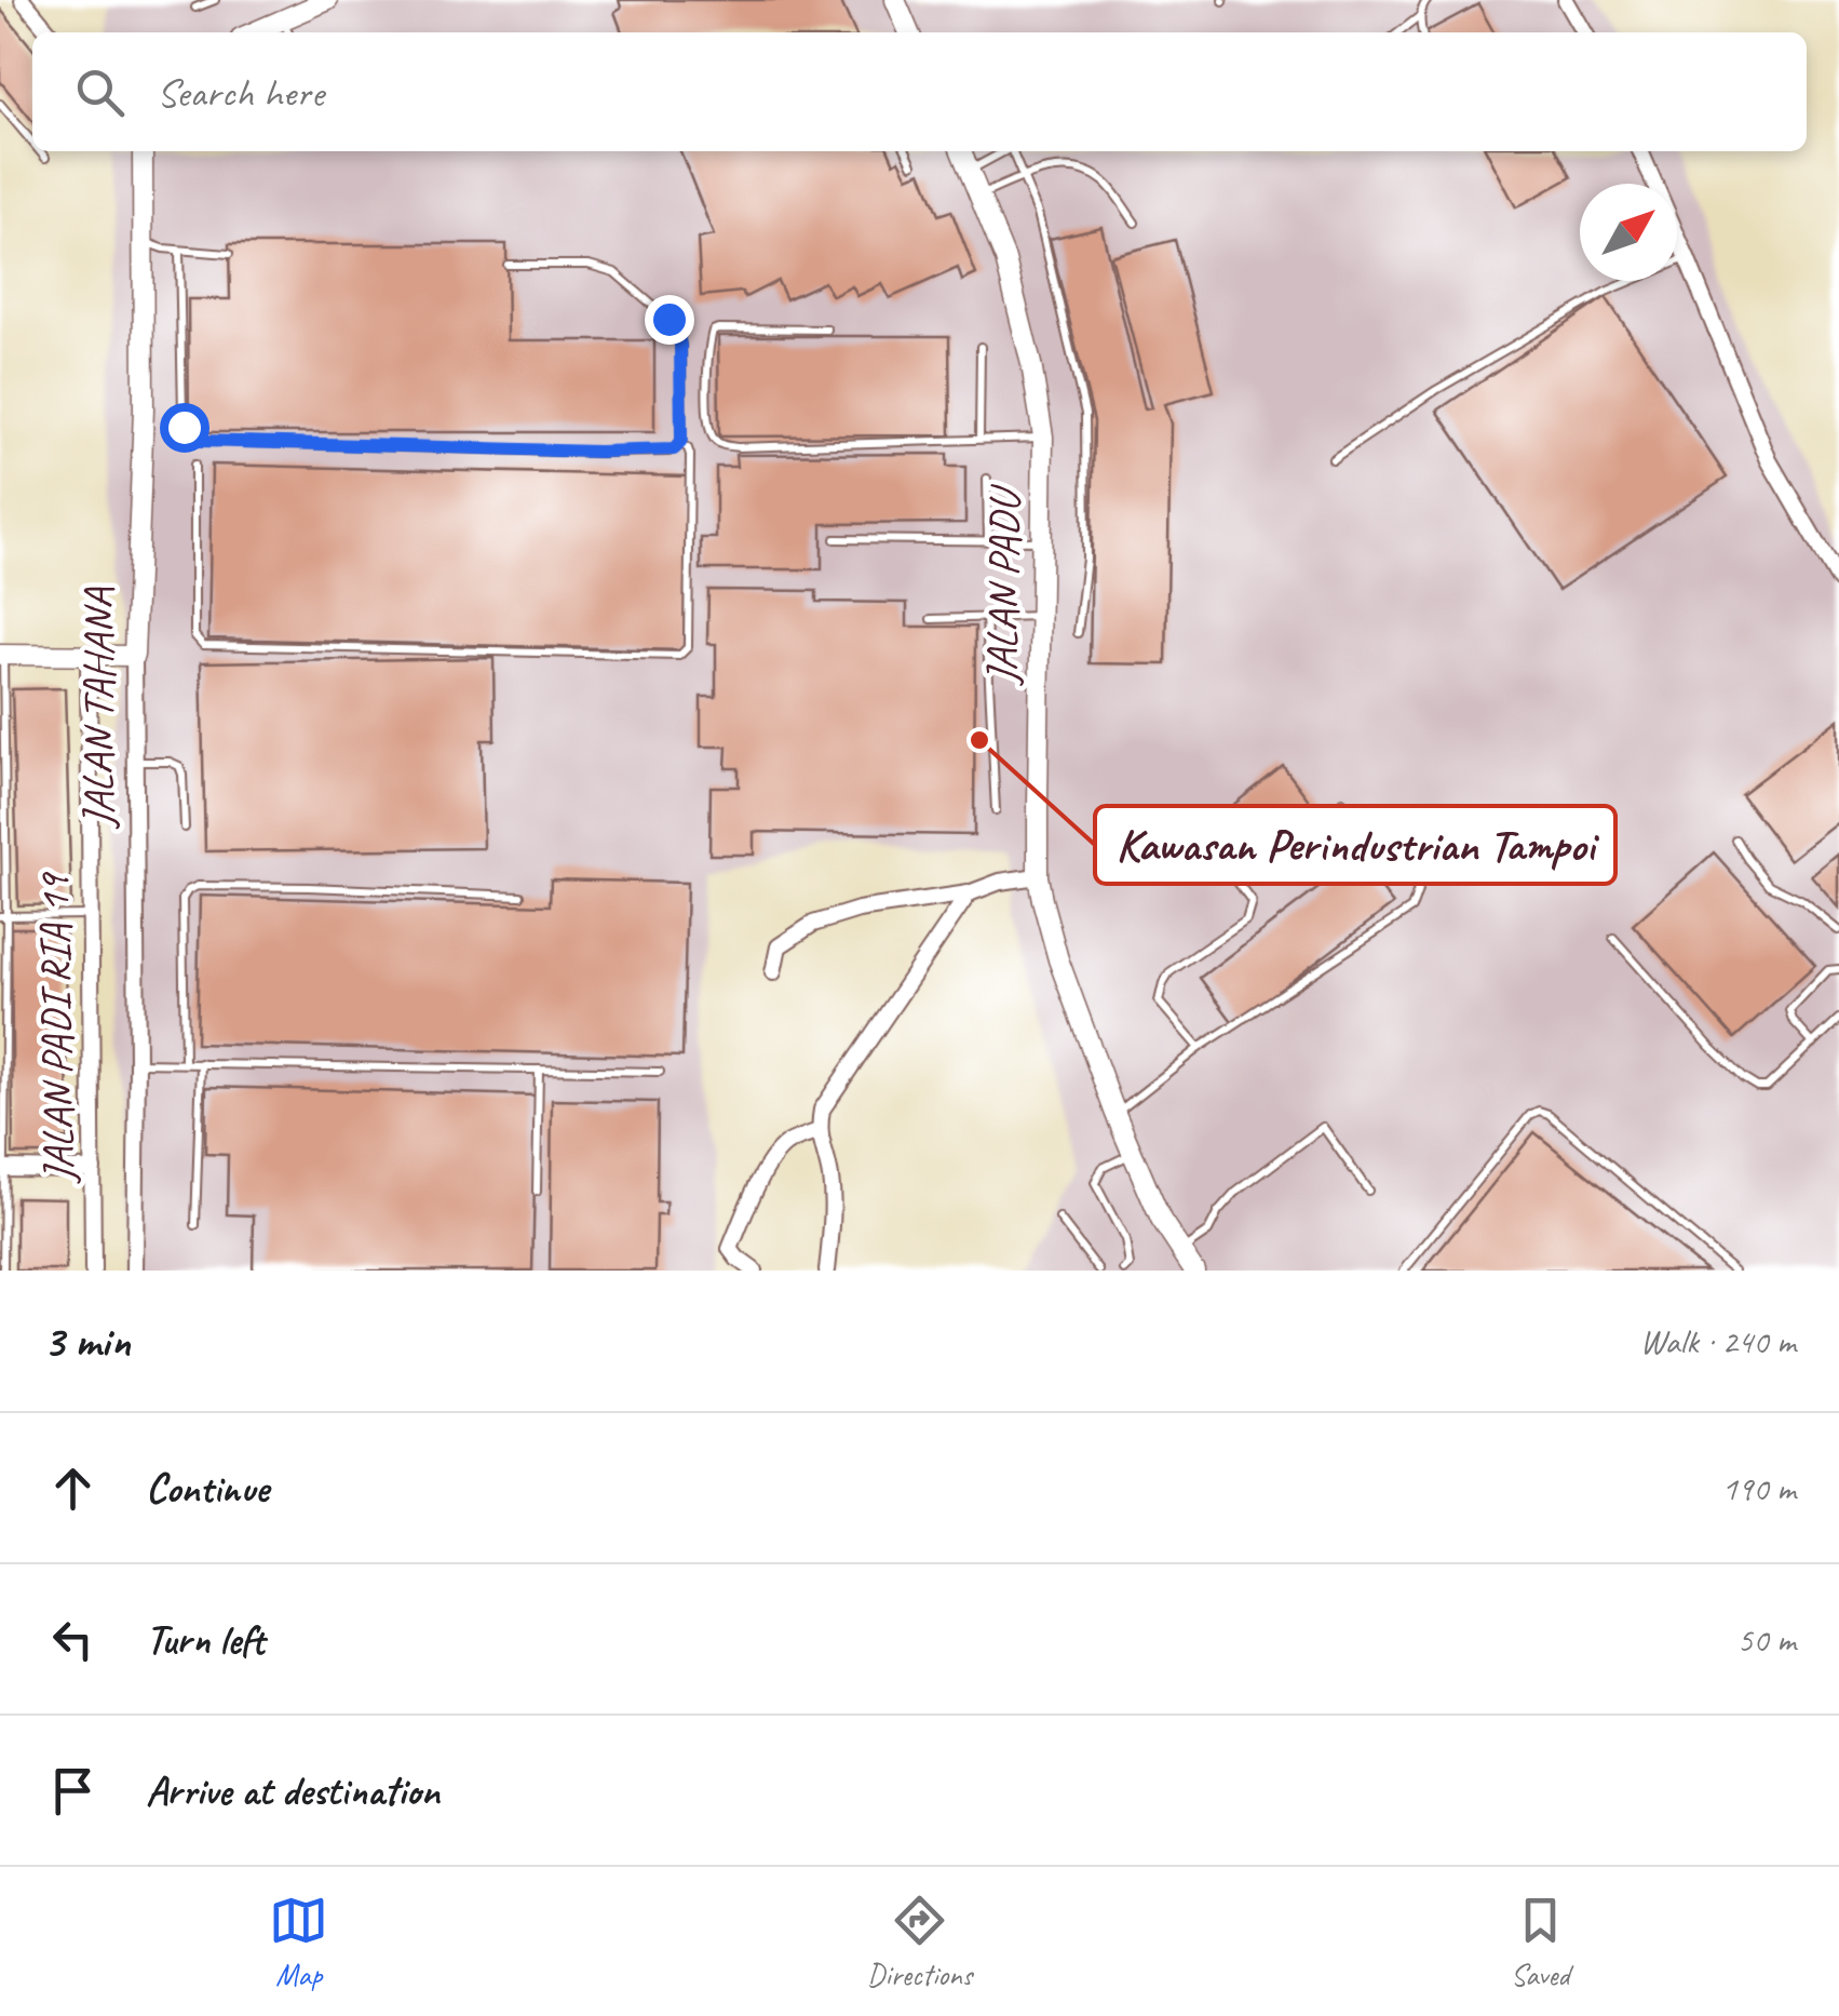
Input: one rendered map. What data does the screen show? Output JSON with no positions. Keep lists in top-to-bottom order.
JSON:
{
  "streets": {
    "street": ["JALAN PADU", "JALAN TAHANA", "JALAN PADI RIA 19"]
  },
  "places": ["Kawasan Perindustrian Tampoi"],
  "north": "top right",
  "page": {
    "search": "Search here",
    "heading": ["3 min", "Walk · 240 m"],
    "list": [
      ["Continue", "190 m"],
      ["Turn left", "50 m"],
      "Arrive at destination"
    ],
    "nav": ["Map", "Directions", "Saved"]
  }
}
